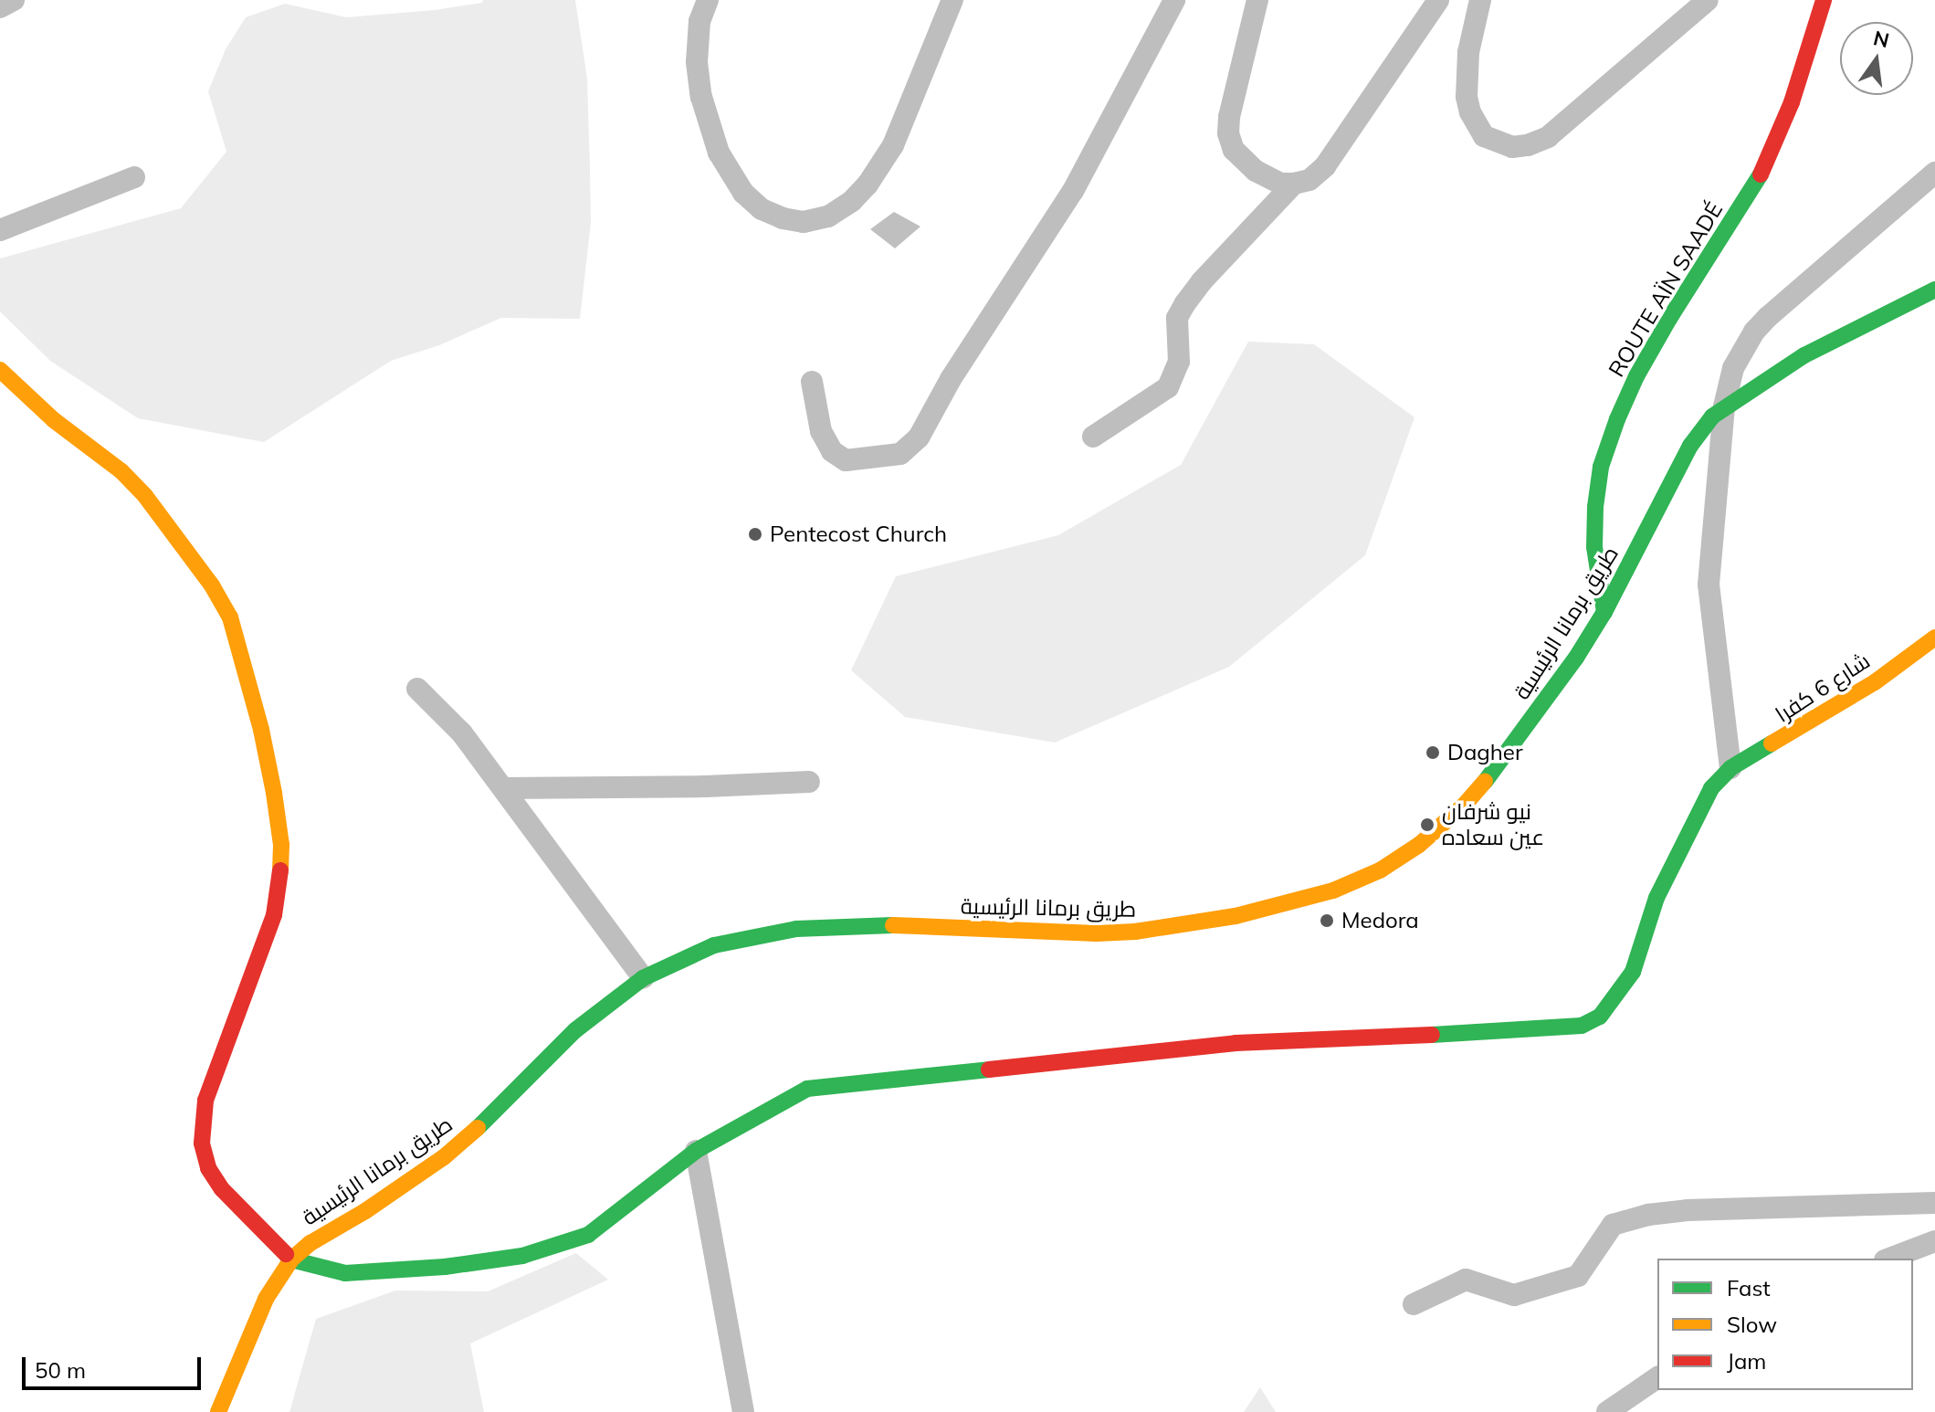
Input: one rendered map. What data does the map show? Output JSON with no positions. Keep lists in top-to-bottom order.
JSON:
{
  "streets": {
    "street": ["ROUTE AÏN SAADÉ", "طريق برمانا الرئيسية", "شارع 6 كفرا"]
  },
  "crossings": [
    ["ROUTE AÏN SAADÉ", "طريق برمانا الرئيسية"],
    ["طريق برمانا الرئيسية", "شارع 6 كفرا"]
  ],
  "places": [
    "Pentecost Church",
    "Dagher",
    "نيو شرفان عين سعاده",
    "Medora"
  ],
  "legend": ["Fast", "Slow", "Jam"],
  "scale_bar": "50 m",
  "north": "top"
}
